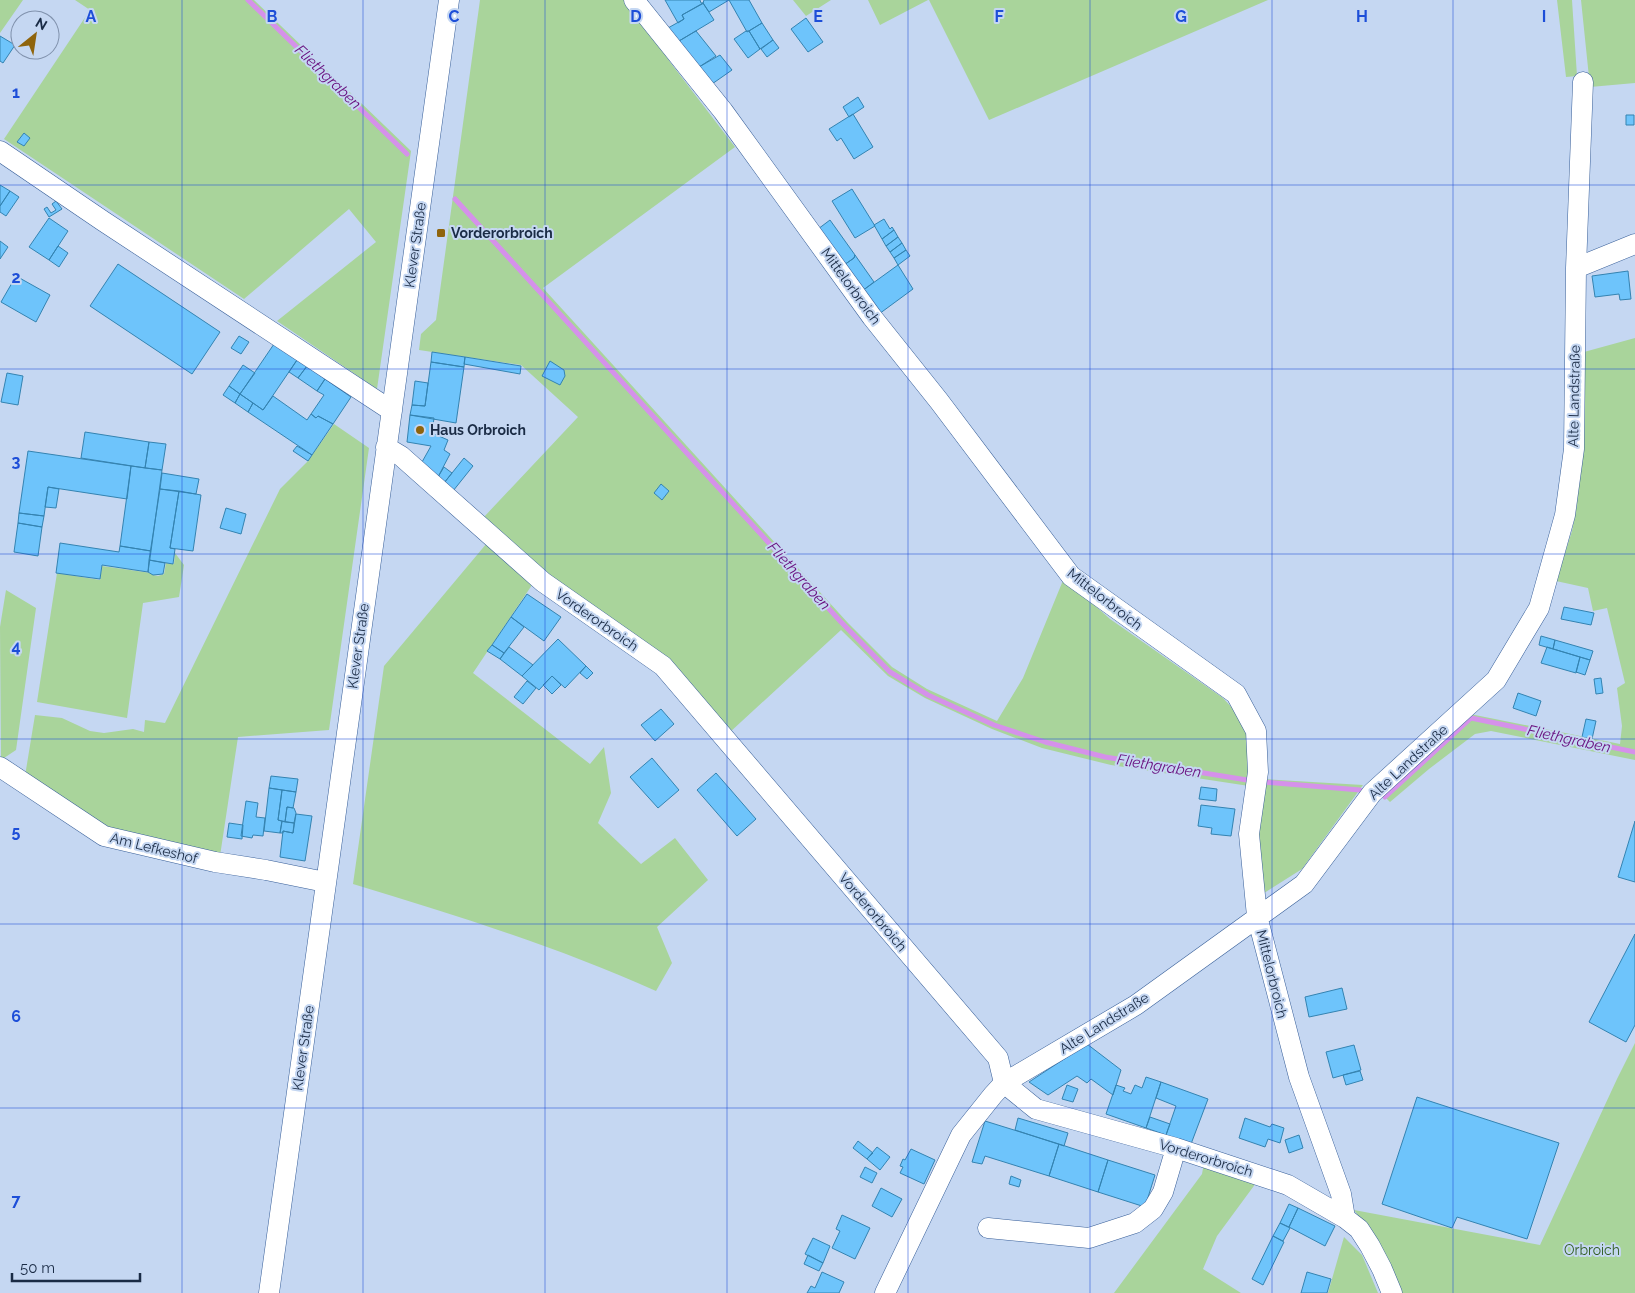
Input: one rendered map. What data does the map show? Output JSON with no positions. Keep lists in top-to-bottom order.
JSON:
{
  "streets": {
    "street": [
      "Klever Straße",
      "Mittelorbroich",
      "Alte Landstraße",
      "Vorderorbroich",
      "Am Lefkeshof"
    ]
  },
  "crossings": [
    ["Klever Straße", "Vorderorbroich"],
    ["Klever Straße", "Am Lefkeshof"],
    ["Mittelorbroich", "Alte Landstraße"],
    ["Mittelorbroich", "Vorderorbroich"],
    ["Alte Landstraße", "Vorderorbroich"]
  ],
  "water": ["Fliethgraben"],
  "parks": ["Orbroich"],
  "places": {
    "transit": ["Vorderorbroich"],
    "other": ["Haus Orbroich"]
  },
  "scale_bar": "50 m",
  "north": "top right",
  "grid": {
    "columns": [
      "A",
      "B",
      "C",
      "D",
      "E",
      "F",
      "G",
      "H",
      "I"
    ],
    "rows": [
      "1",
      "2",
      "3",
      "4",
      "5",
      "6",
      "7"
    ]
  }
}
